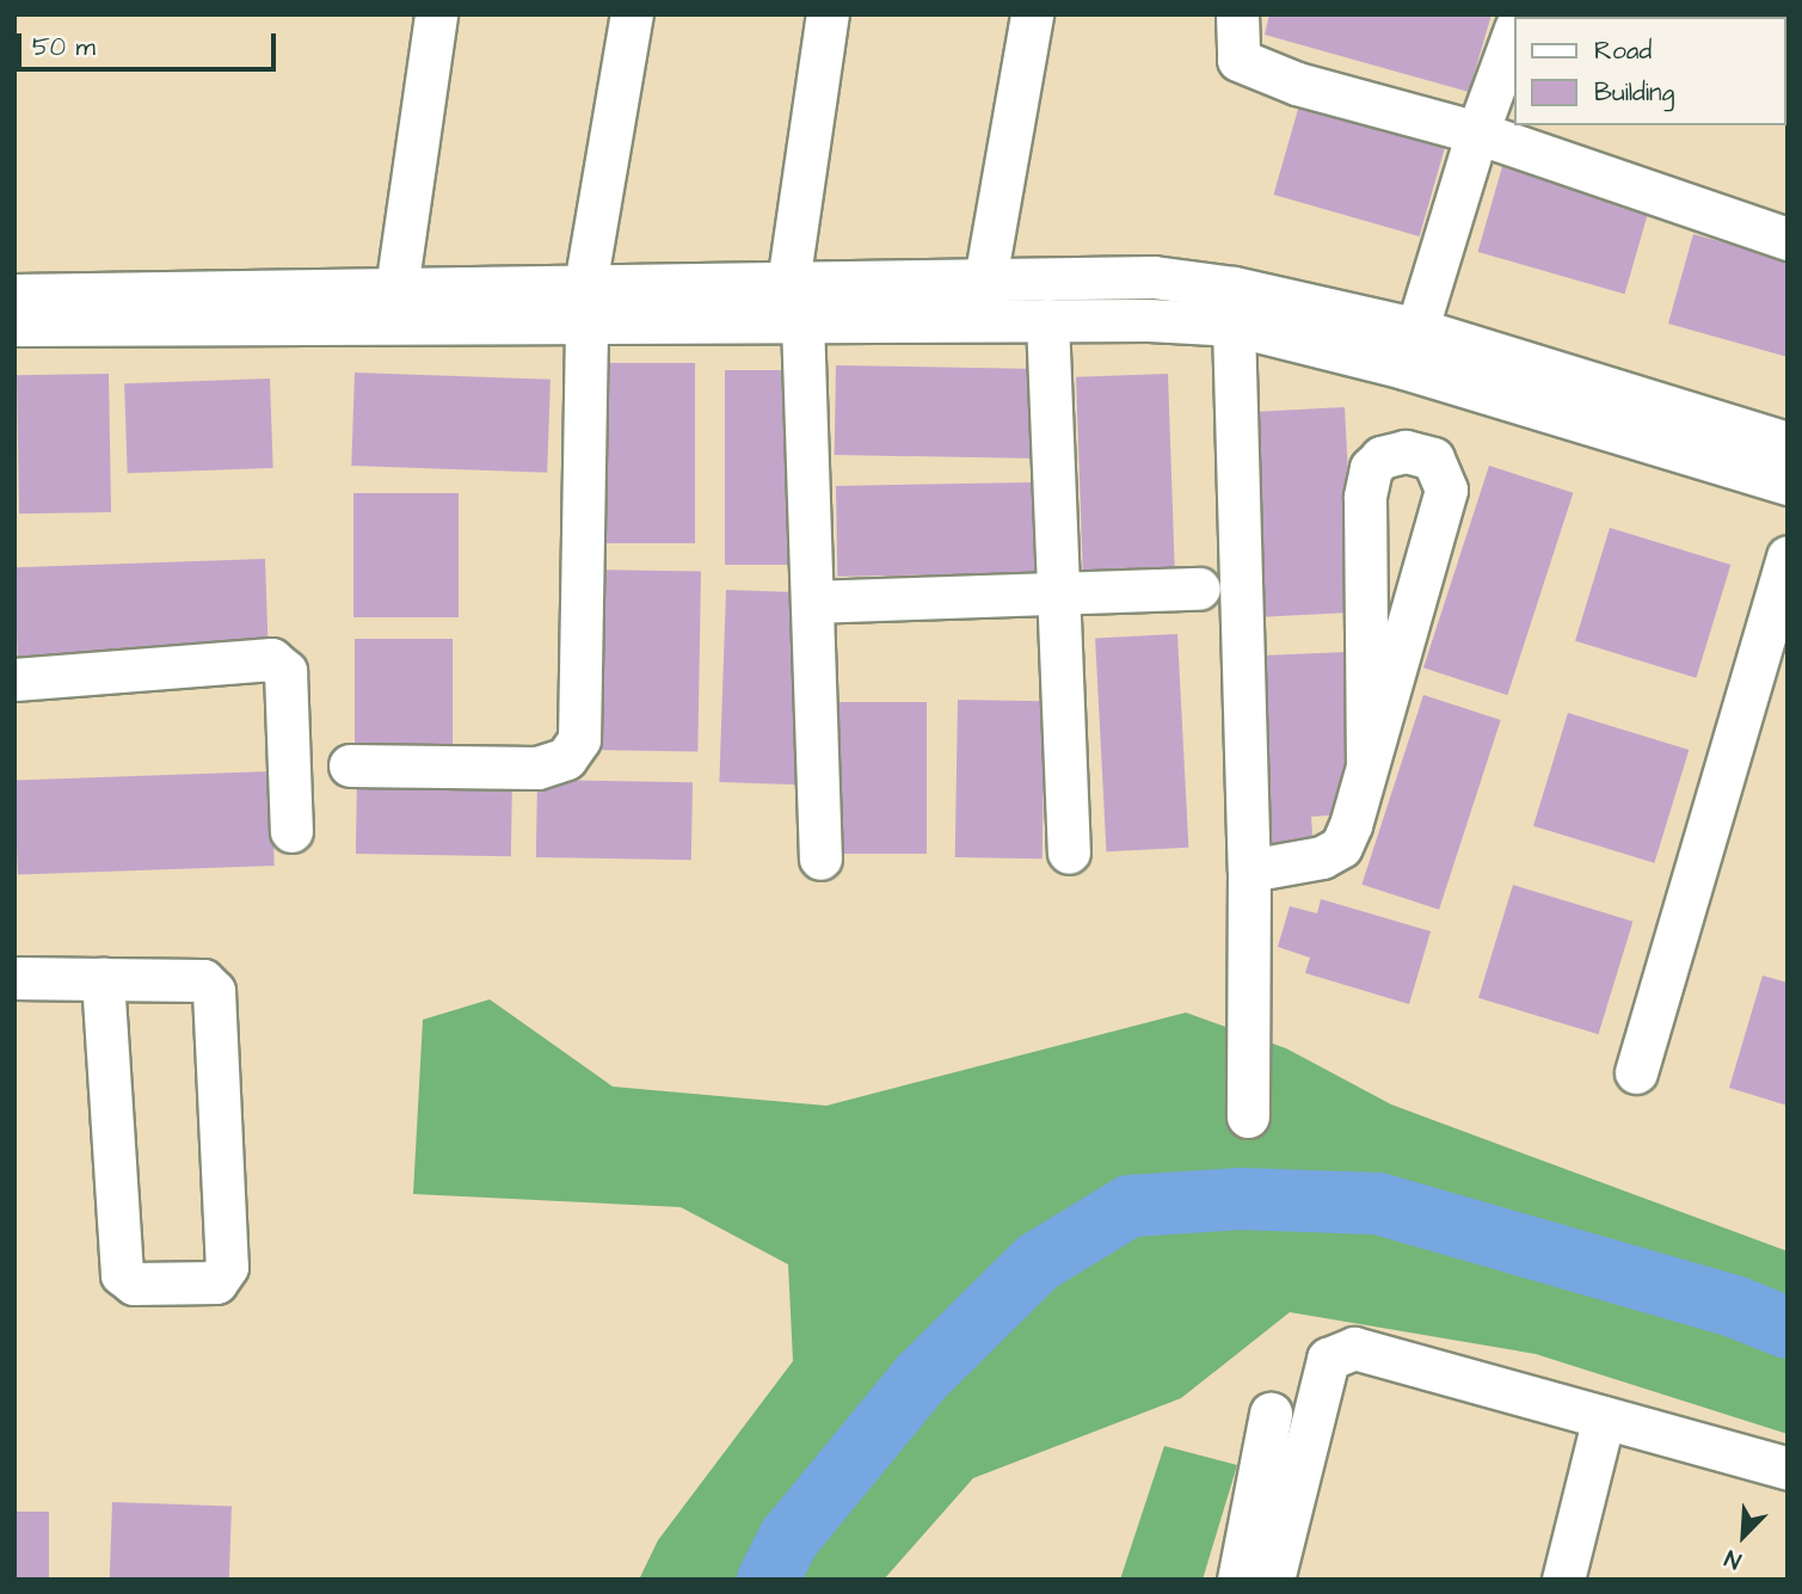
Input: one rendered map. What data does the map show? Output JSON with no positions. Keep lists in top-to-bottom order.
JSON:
{
  "legend": ["Road", "Building"],
  "scale_bar": "50 m",
  "north": "bottom left"
}
